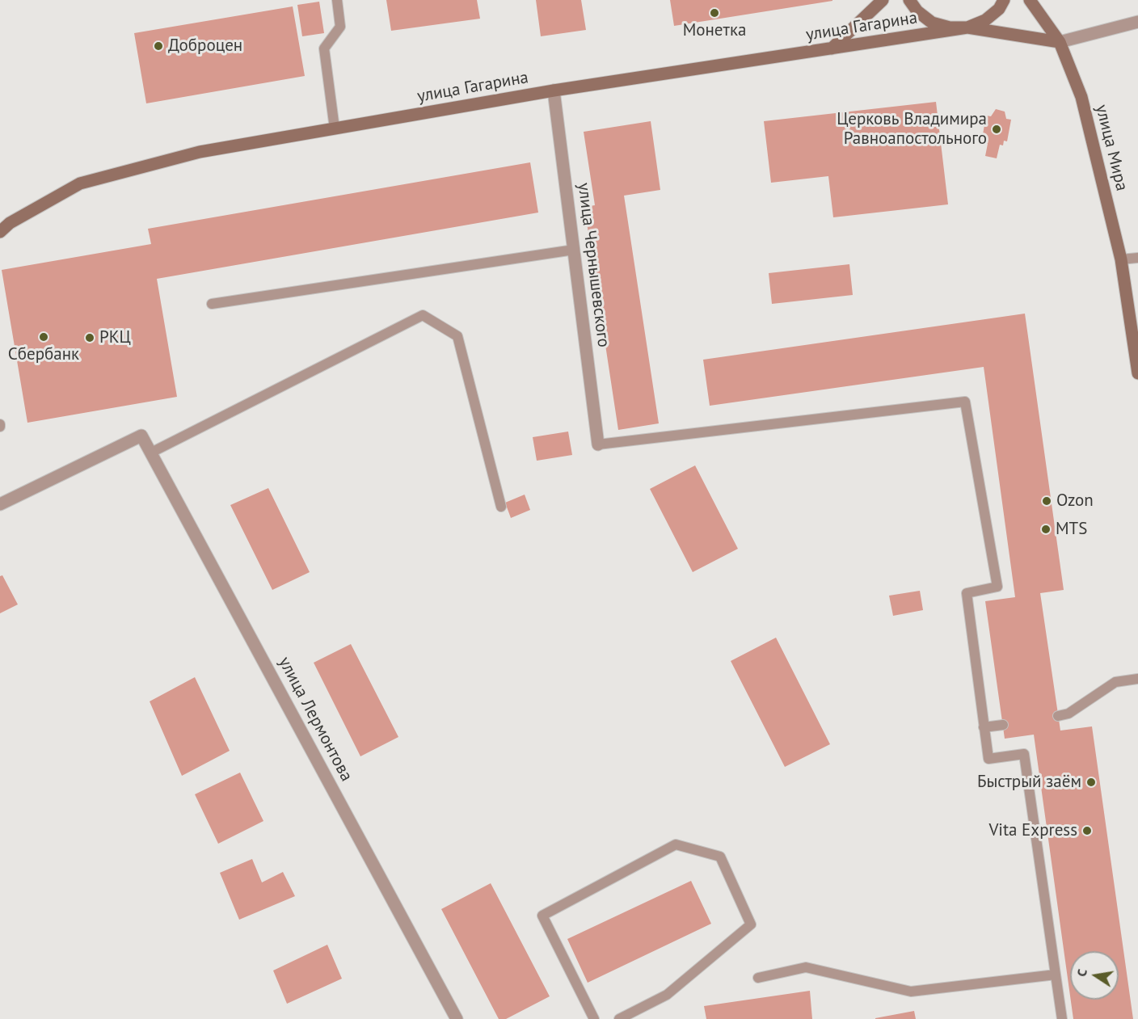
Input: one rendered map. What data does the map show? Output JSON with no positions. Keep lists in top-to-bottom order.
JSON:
{
  "streets": {
    "main road": ["улица Гагарина", "улица Мира"],
    "street": ["улица Чернышевского", "улица Лермонтова"]
  },
  "crossings": [
    ["улица Гагарина", "улица Чернышевского"]
  ],
  "places": [
    "Монетка",
    "Доброцен",
    "Церковь Владимира Равноапостольного",
    "Сбербанк",
    "РКЦ",
    "Ozon",
    "MTS",
    "Быстрый заём",
    "Vita Express"
  ],
  "north": "left"
}
